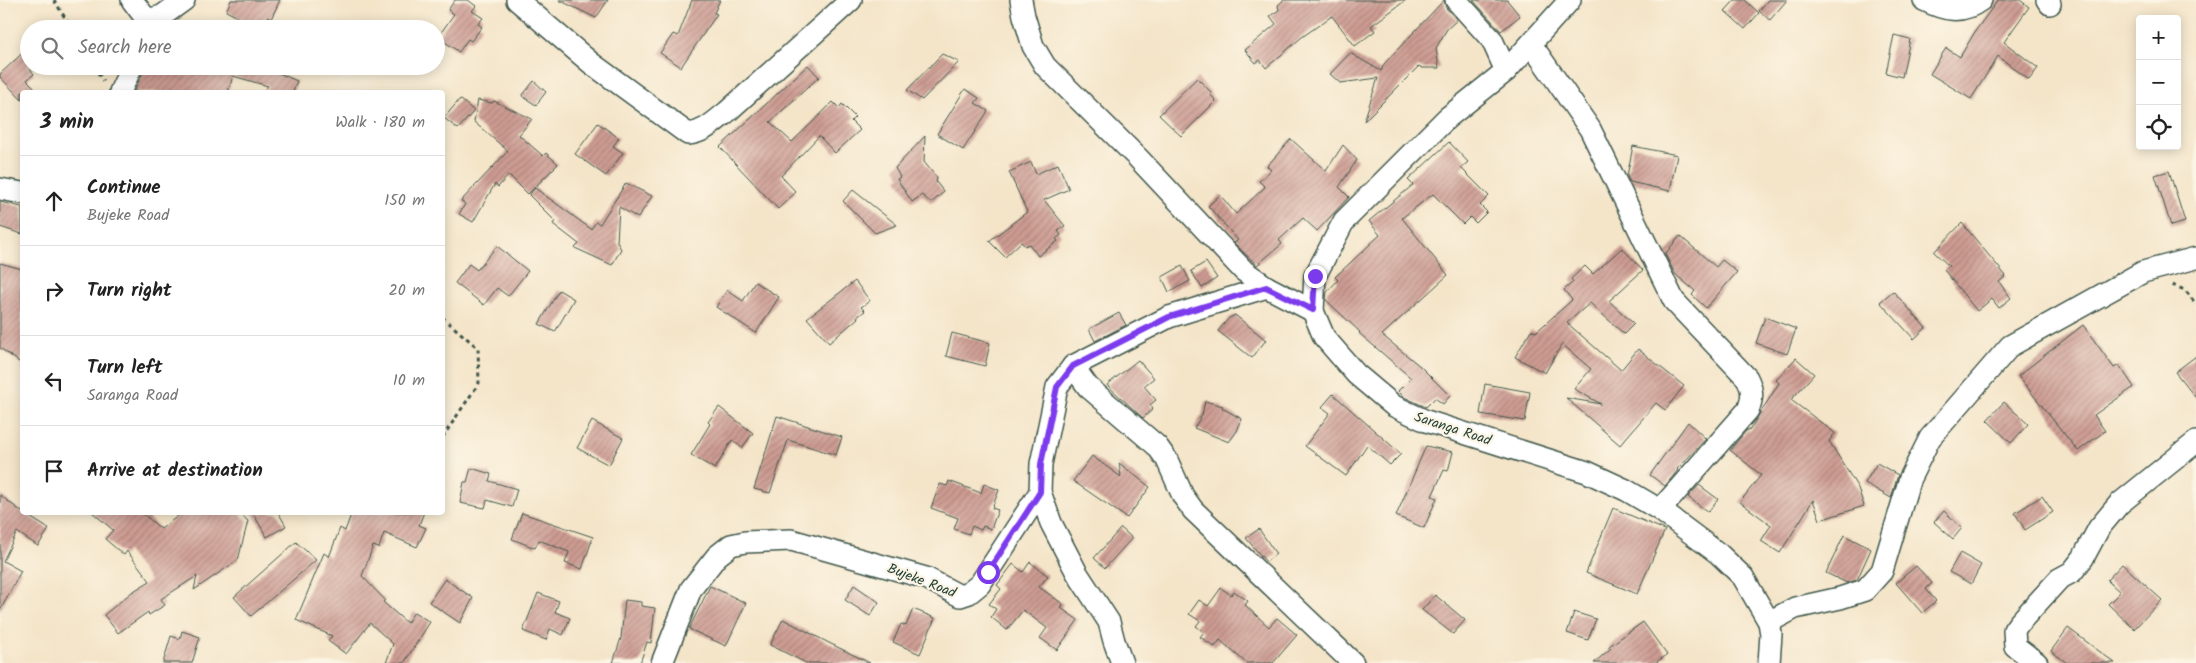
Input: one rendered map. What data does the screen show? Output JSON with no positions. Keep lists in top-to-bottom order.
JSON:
{
  "streets": {
    "street": ["Saranga Road", "Bujeke Road"]
  },
  "page": {
    "map_buttons": ["+", "−"],
    "search": "Search here",
    "heading": ["3 min", "Walk · 180 m"],
    "list": [
      ["Continue", "Bujeke Road", "150 m"],
      ["Turn right", "20 m"],
      ["Turn left", "Saranga Road", "10 m"],
      "Arrive at destination"
    ]
  }
}
